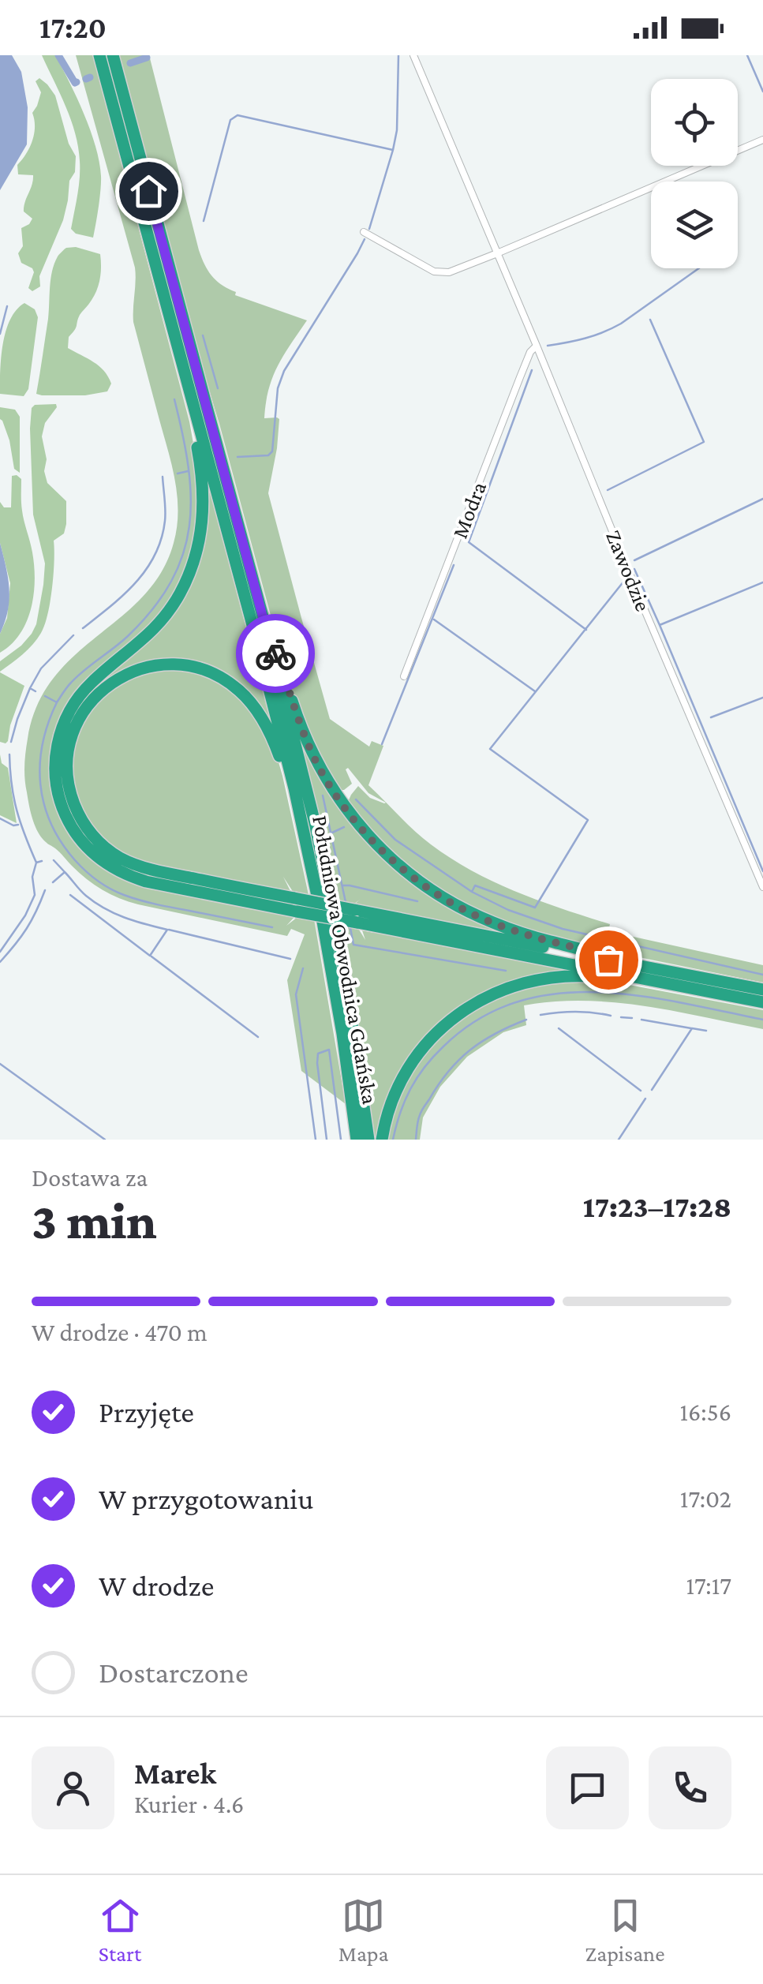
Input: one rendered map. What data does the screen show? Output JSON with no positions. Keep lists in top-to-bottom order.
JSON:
{
  "streets": {
    "highway": ["Południowa Obwodnica Gdańska"],
    "street": ["Modra", "Zawodzie"]
  },
  "crossings": [
    ["Modra", "Zawodzie"]
  ],
  "page": {
    "status": "17:20",
    "heading": ["3 min", "Dostawa za", "17:23–17:28"],
    "panel": ["Marek", "Kurier · 4.6"],
    "bar": "W drodze · 470 m",
    "list": [
      ["Przyjęte", "16:56"],
      ["W przygotowaniu", "17:02"],
      ["W drodze", "17:17"],
      "Dostarczone"
    ],
    "tabs": ["Start", "Mapa", "Zapisane"]
  }
}
